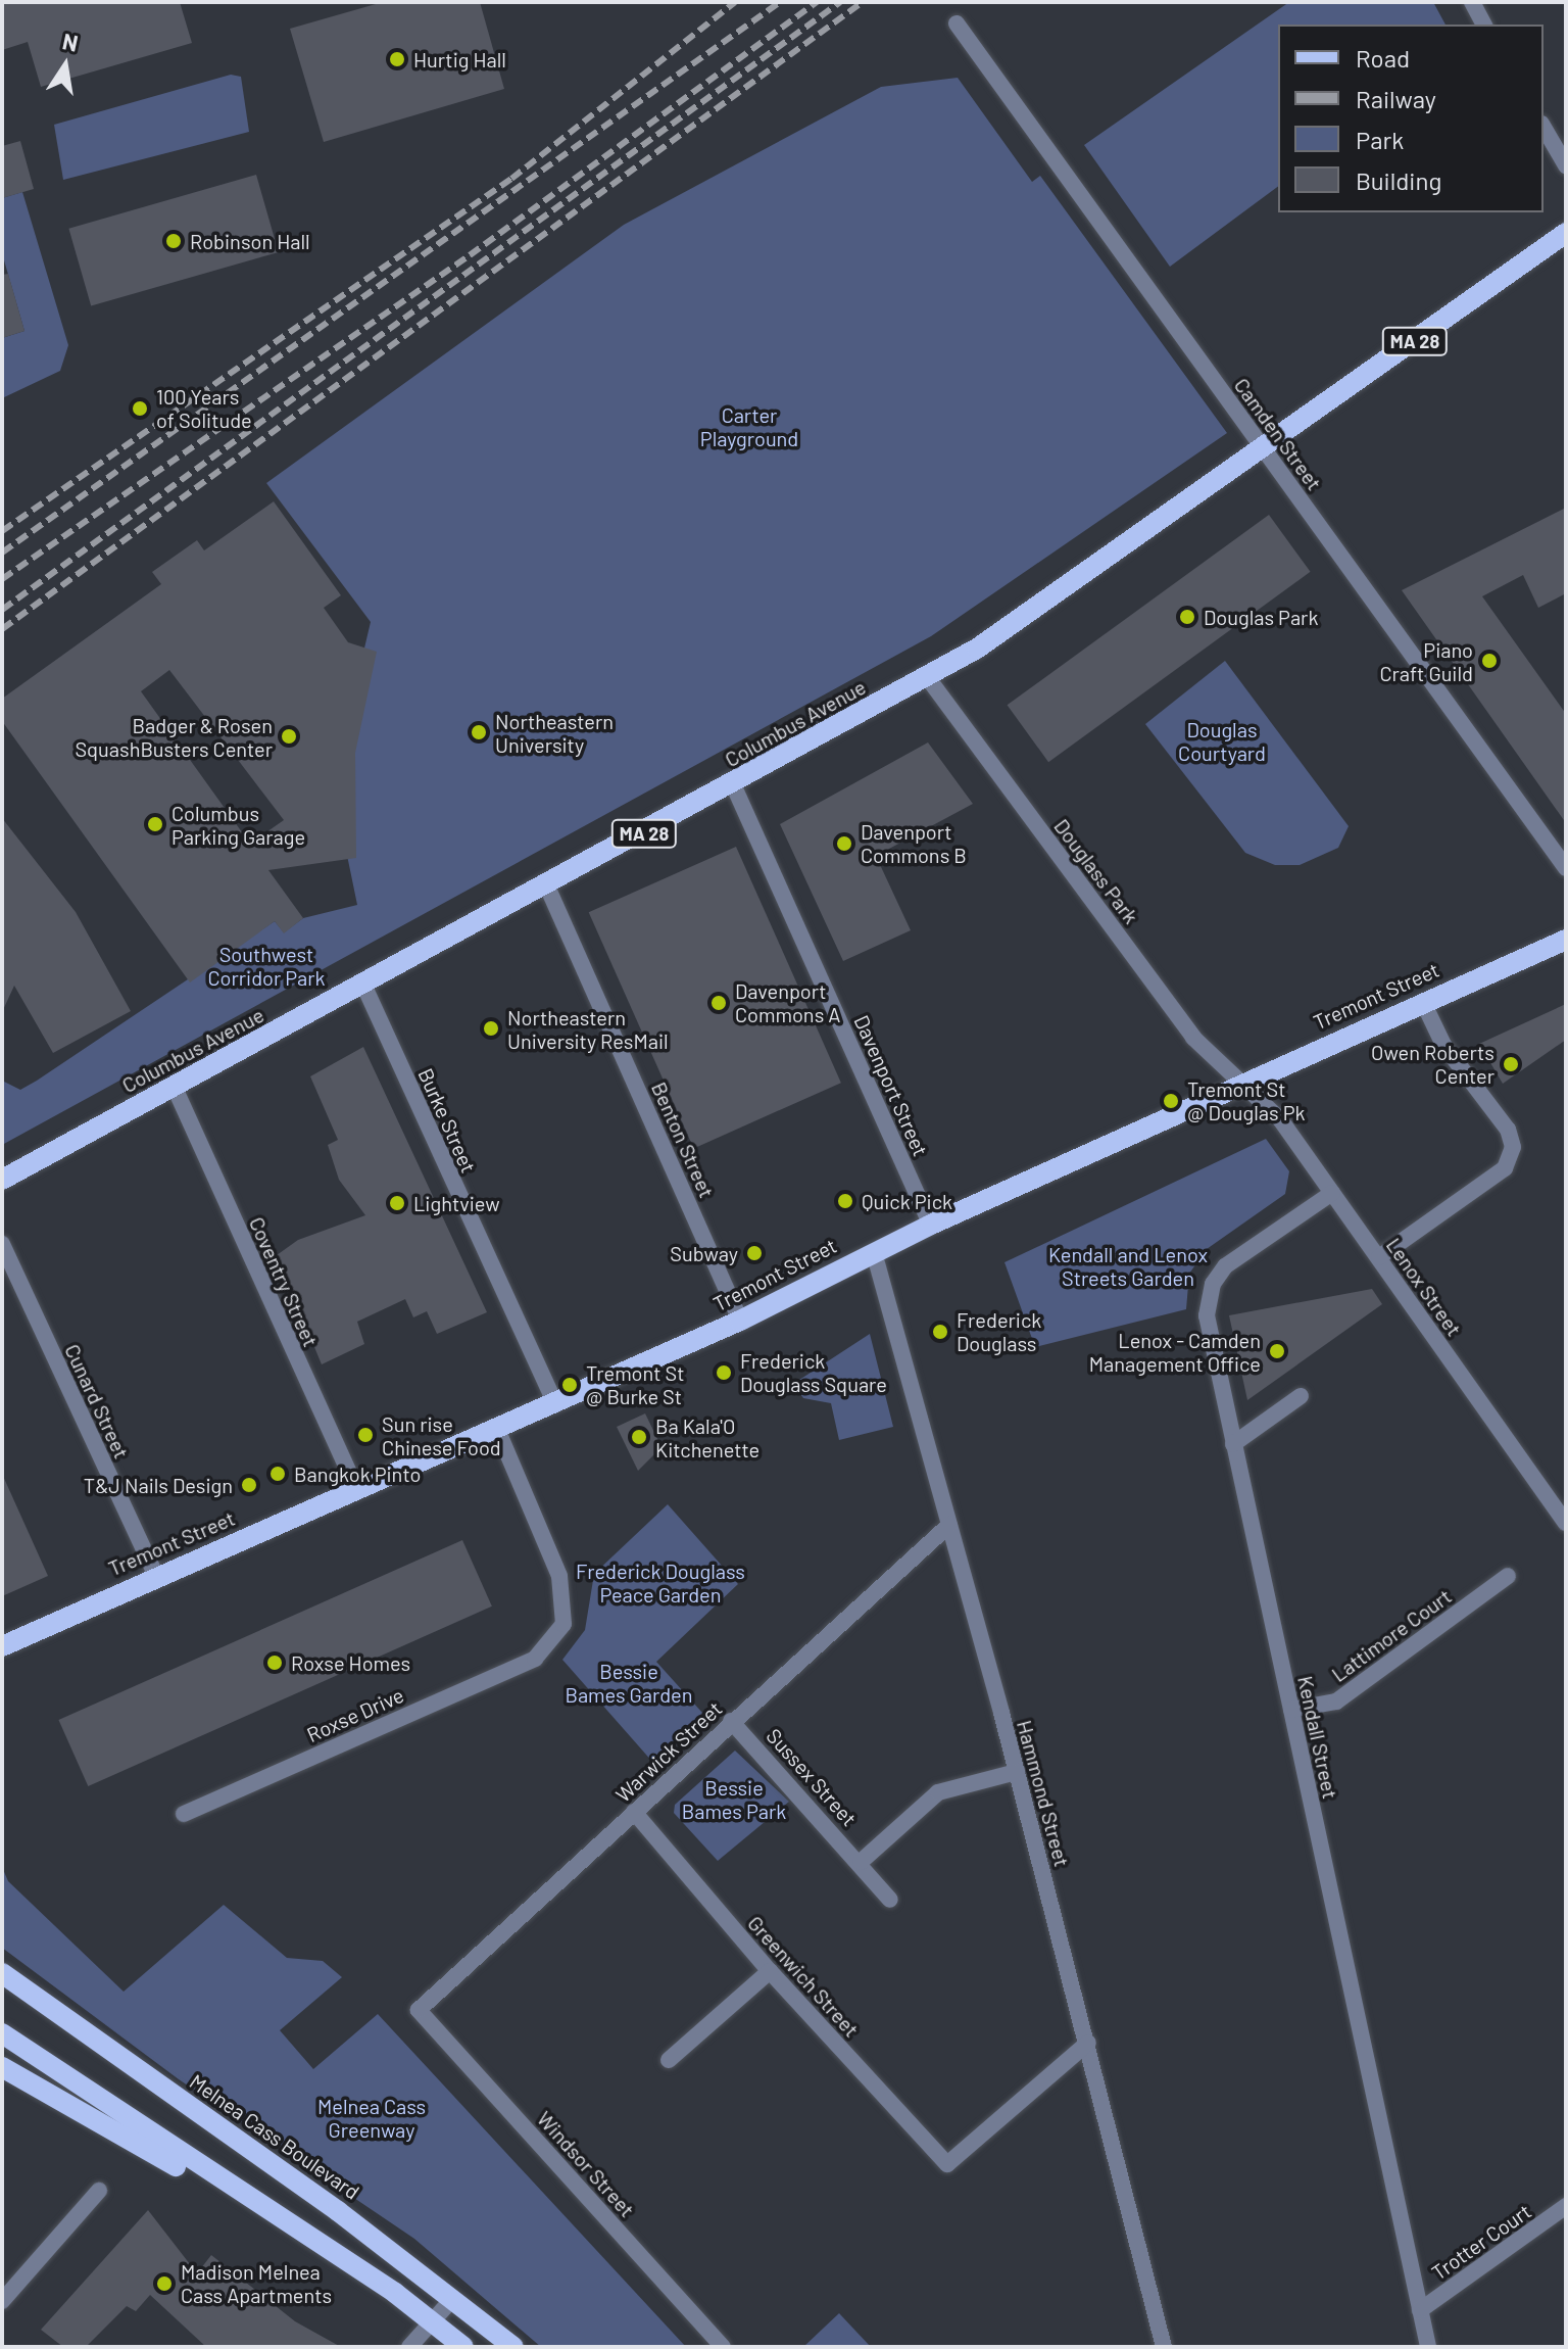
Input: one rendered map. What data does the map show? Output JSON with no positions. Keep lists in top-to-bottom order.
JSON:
{
  "streets": {
    "main road": [
      "MA 28",
      "Columbus Avenue",
      "Tremont Street",
      "Melnea Cass Boulevard"
    ],
    "street": [
      "Camden Street",
      "Douglass Park",
      "Davenport Street",
      "Burke Street",
      "Benton Street",
      "Coventry Street",
      "Lenox Street",
      "Cunard Street",
      "Lattimore Court",
      "Roxse Drive",
      "Kendall Street",
      "Warwick Street",
      "Sussex Street",
      "Hammond Street",
      "Greenwich Street",
      "Windsor Street",
      "Trotter Court"
    ]
  },
  "crossings": [
    ["Camden Street", "Columbus Avenue"],
    ["Columbus Avenue", "Douglass Park"],
    ["Columbus Avenue", "Davenport Street"],
    ["Columbus Avenue", "Burke Street"],
    ["Columbus Avenue", "Benton Street"],
    ["Columbus Avenue", "Coventry Street"],
    ["Douglass Park", "Tremont Street"],
    ["Douglass Park", "Lenox Street"],
    ["Tremont Street", "Davenport Street"],
    ["Tremont Street", "Burke Street"],
    ["Tremont Street", "Benton Street"],
    ["Tremont Street", "Coventry Street"],
    ["Tremont Street", "Lenox Street"],
    ["Tremont Street", "Cunard Street"],
    ["Tremont Street", "Roxse Drive"],
    ["Tremont Street", "Hammond Street"],
    ["Lenox Street", "Kendall Street"],
    ["Lattimore Court", "Kendall Street"],
    ["Kendall Street", "Trotter Court"],
    ["Warwick Street", "Sussex Street"],
    ["Warwick Street", "Hammond Street"],
    ["Warwick Street", "Greenwich Street"],
    ["Warwick Street", "Windsor Street"],
    ["Hammond Street", "Greenwich Street"]
  ],
  "parks": [
    "Carter Playground",
    "Douglas Courtyard",
    "Southwest Corridor Park",
    "Kendall and Lenox Streets Garden",
    "Frederick Douglass Peace Garden",
    "Bessie Bames Garden",
    "Bessie Bames Park",
    "Melnea Cass Greenway"
  ],
  "places": [
    "Hurtig Hall",
    "Robinson Hall",
    "100 Years of Solitude",
    "Douglas Park",
    "Piano Craft Guild",
    "Northeastern University",
    "Badger & Rosen SquashBusters Center",
    "Columbus Parking Garage",
    "Davenport Commons B",
    "Davenport Commons A",
    "Northeastern University ResMail",
    "Owen Roberts Center",
    "Tremont St @ Douglas Pk",
    "Quick Pick",
    "Lightview",
    "Subway",
    "Frederick Douglass",
    "Lenox - Camden Management Office",
    "Frederick Douglass Square",
    "Tremont St @ Burke St",
    "Sun rise Chinese Food",
    "Ba Kala'O Kitchenette",
    "Bangkok Pinto",
    "T&J Nails Design",
    "Roxse Homes",
    "Madison Melnea Cass Apartments"
  ],
  "legend": [
    "Road",
    "Railway",
    "Park",
    "Building"
  ],
  "north": "top"
}
